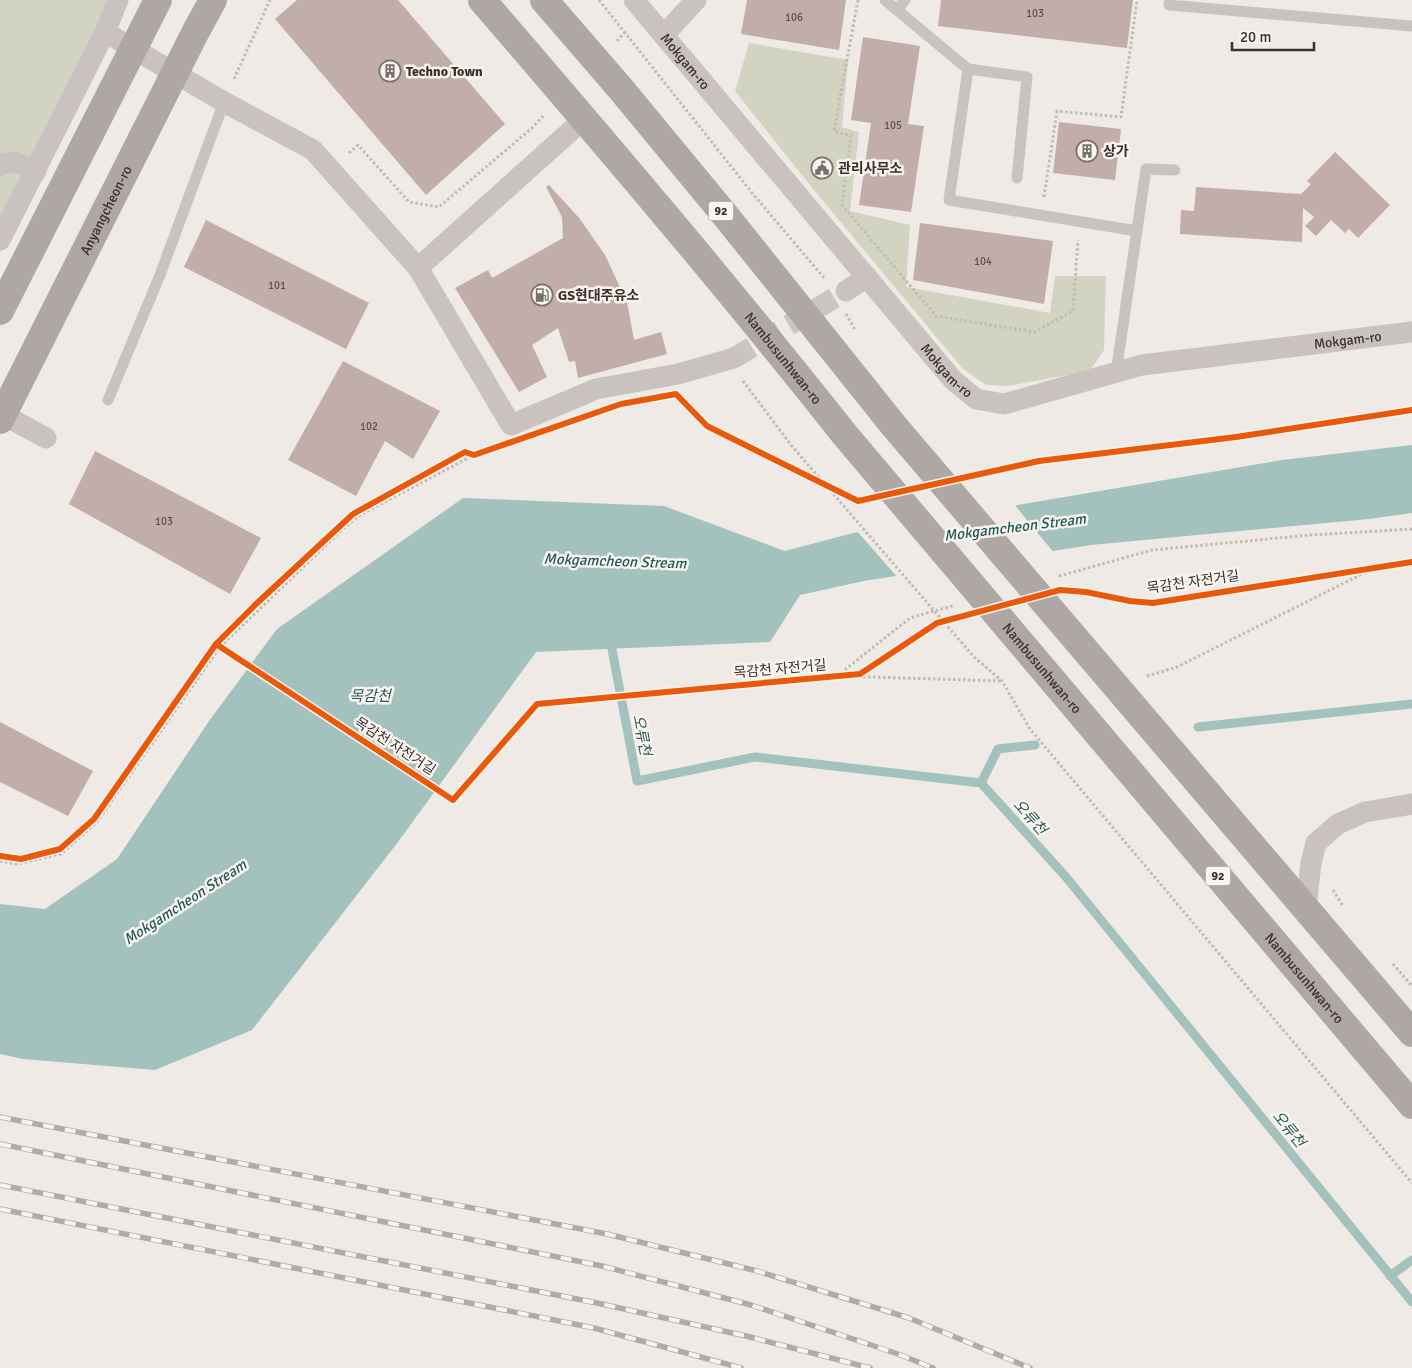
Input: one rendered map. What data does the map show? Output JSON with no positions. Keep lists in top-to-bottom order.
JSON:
{
  "streets": {
    "main road": ["Anyangcheon-ro", "92", "Nambusunhwan-ro"],
    "street": ["Mokgam-ro"],
    "cycle path": ["목감천 자전거길"]
  },
  "water": ["Mokgamcheon Stream", "목감천", "오류천"],
  "places": {
    "building": ["Techno Town", "상가"],
    "public building": ["관리사무소"],
    "fuel station": ["GS현대주유소"]
  },
  "house_numbers": [
    "103",
    "106",
    "105",
    "104",
    "101",
    "102",
    "103"
  ],
  "scale_bar": "20 m"
}
